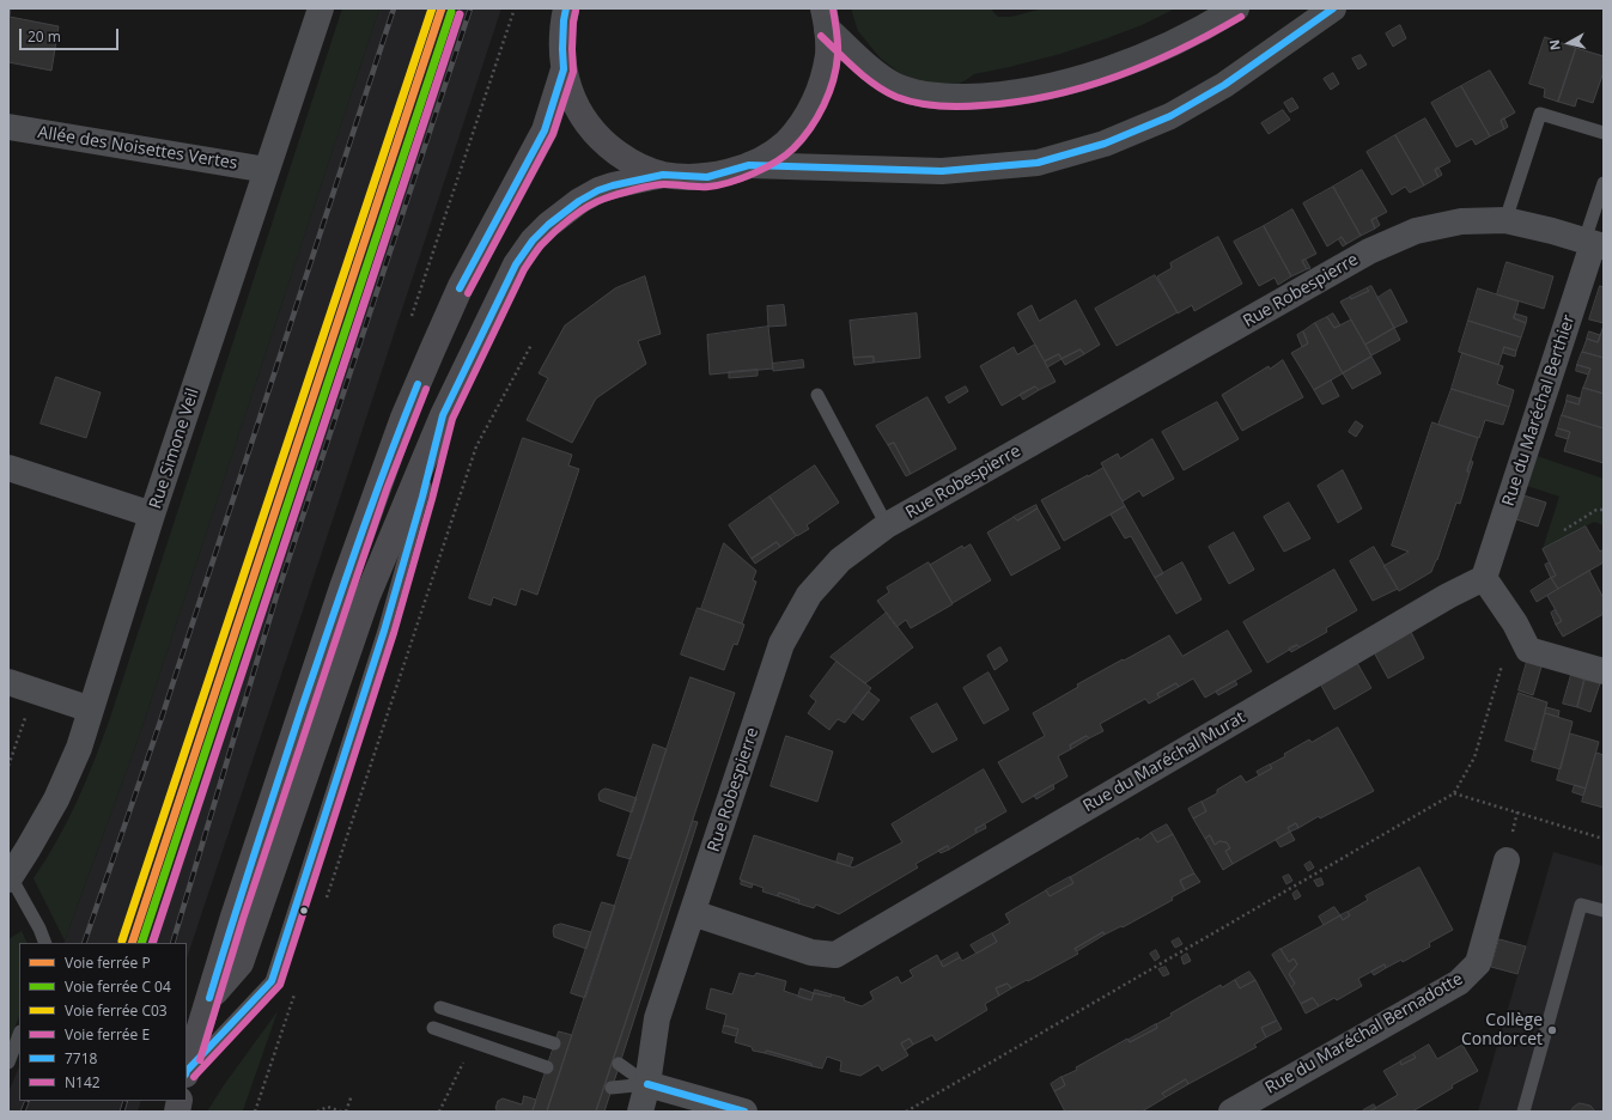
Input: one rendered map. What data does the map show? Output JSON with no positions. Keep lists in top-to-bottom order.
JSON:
{
  "streets": {
    "street": [
      "Allée des Noisettes Vertes",
      "Rue Robespierre",
      "Rue du Maréchal Berthier",
      "Rue Simone Veil",
      "Rue du Maréchal Murat",
      "Rue du Maréchal Bernadotte"
    ]
  },
  "crossings": [
    ["Allée des Noisettes Vertes", "Rue Simone Veil"],
    ["Rue Robespierre", "Rue du Maréchal Berthier"],
    ["Rue Robespierre", "Rue du Maréchal Murat"],
    ["Rue du Maréchal Berthier", "Rue du Maréchal Murat"]
  ],
  "places": ["Collège Condorcet"],
  "lines": [
    "rail line P",
    "rail line C03",
    "transit line 7718",
    "transit line N142",
    "rail line E"
  ],
  "legend": [
    "Voie ferrée P",
    "Voie ferrée C 04",
    "Voie ferrée C03",
    "Voie ferrée E",
    "7718",
    "N142"
  ],
  "scale_bar": "20 m",
  "north": "left"
}
